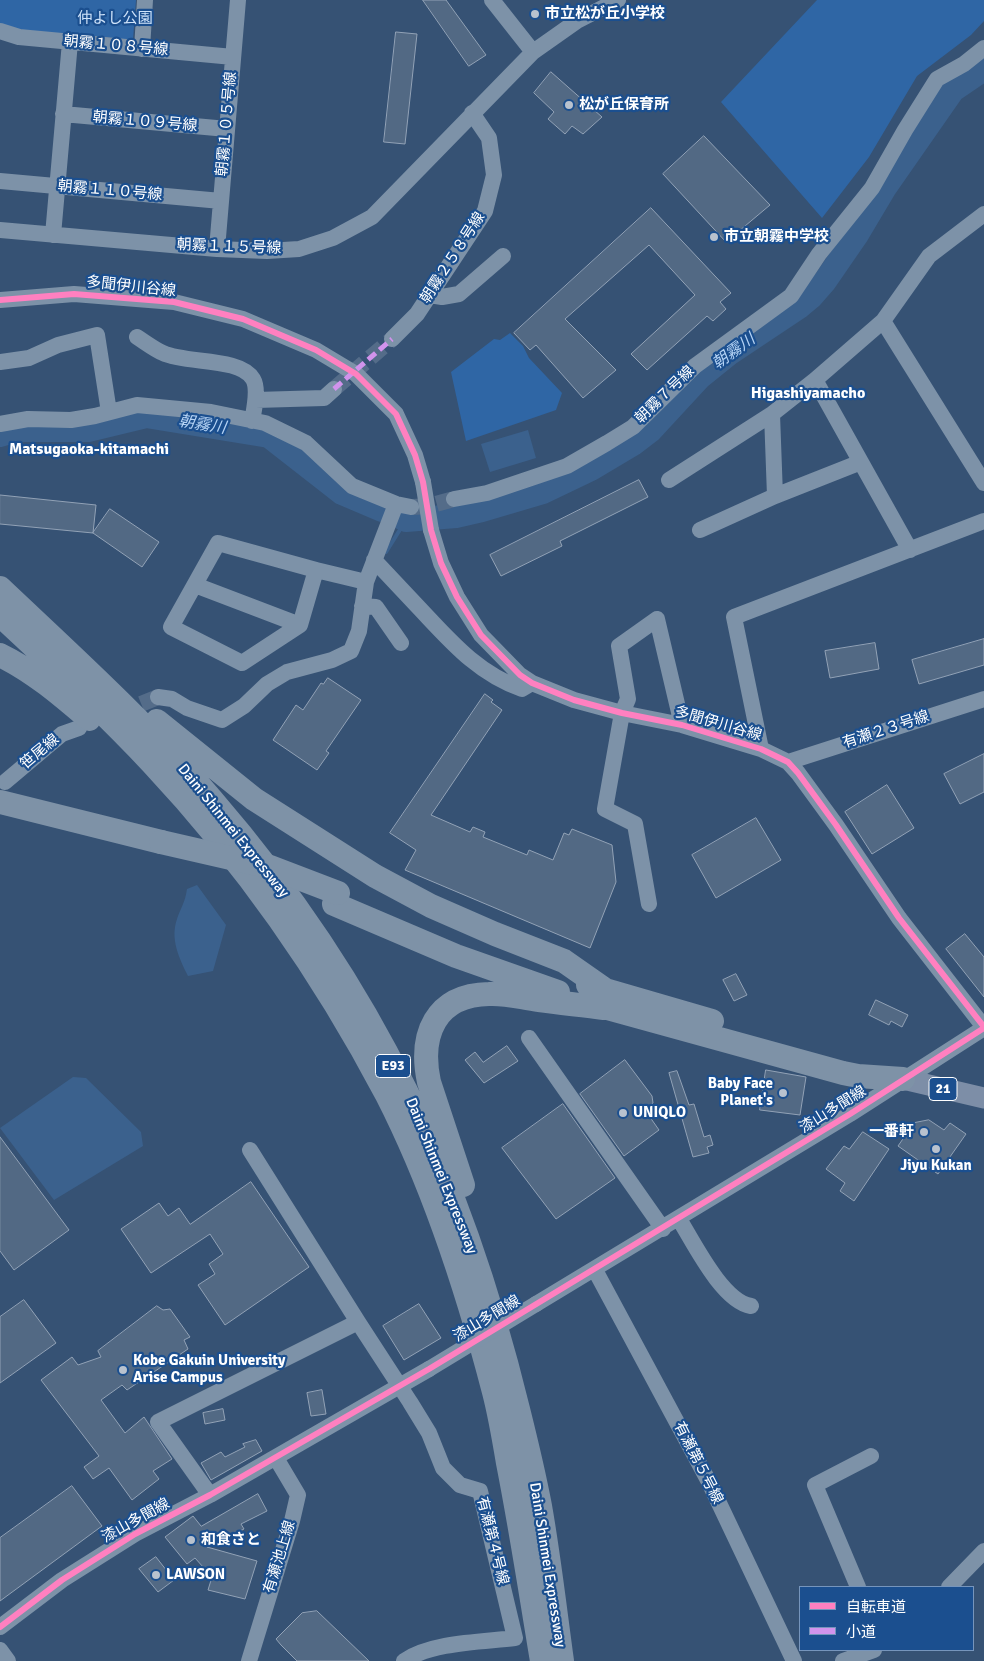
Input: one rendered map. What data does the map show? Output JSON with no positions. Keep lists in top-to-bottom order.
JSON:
{
  "streets": {
    "highway": ["Daini Shinmei Expressway", "E93"],
    "main road": ["21"],
    "street": [
      "朝霧１０８号線",
      "朝霧１０９号線",
      "朝霧１０５号線",
      "朝霧１１０号線",
      "朝霧１１５号線",
      "朝霧２５８号線",
      "多聞伊川谷線",
      "朝霧７号線",
      "有瀬２３号線",
      "笹尾線",
      "漆山多聞線",
      "有瀬第５号線",
      "有瀬第４号線",
      "有瀬池上線"
    ]
  },
  "crossings": [
    ["朝霧１０８号線", "朝霧１０５号線"],
    ["朝霧１０９号線", "朝霧１０５号線"],
    ["朝霧１０５号線", "朝霧１１０号線"],
    ["朝霧１０５号線", "朝霧１１５号線"],
    ["朝霧１１５号線", "朝霧２５８号線"],
    ["多聞伊川谷線", "有瀬２３号線"],
    ["多聞伊川谷線", "漆山多聞線"],
    ["21", "漆山多聞線"],
    ["漆山多聞線", "有瀬第５号線"],
    ["漆山多聞線", "有瀬第４号線"],
    ["漆山多聞線", "有瀬池上線"]
  ],
  "districts": ["Higashiyamacho", "Matsugaoka-kitamachi"],
  "water": ["朝霧川"],
  "parks": ["仲よし公園"],
  "places": [
    "市立松が丘小学校",
    "松が丘保育所",
    "市立朝霧中学校",
    "Baby Face Planet's",
    "UNIQLO",
    "一番軒",
    "Jiyu Kukan",
    "Kobe Gakuin University Arise Campus",
    "和食さと",
    "LAWSON"
  ],
  "legend": ["自転車道", "小道"]
}
